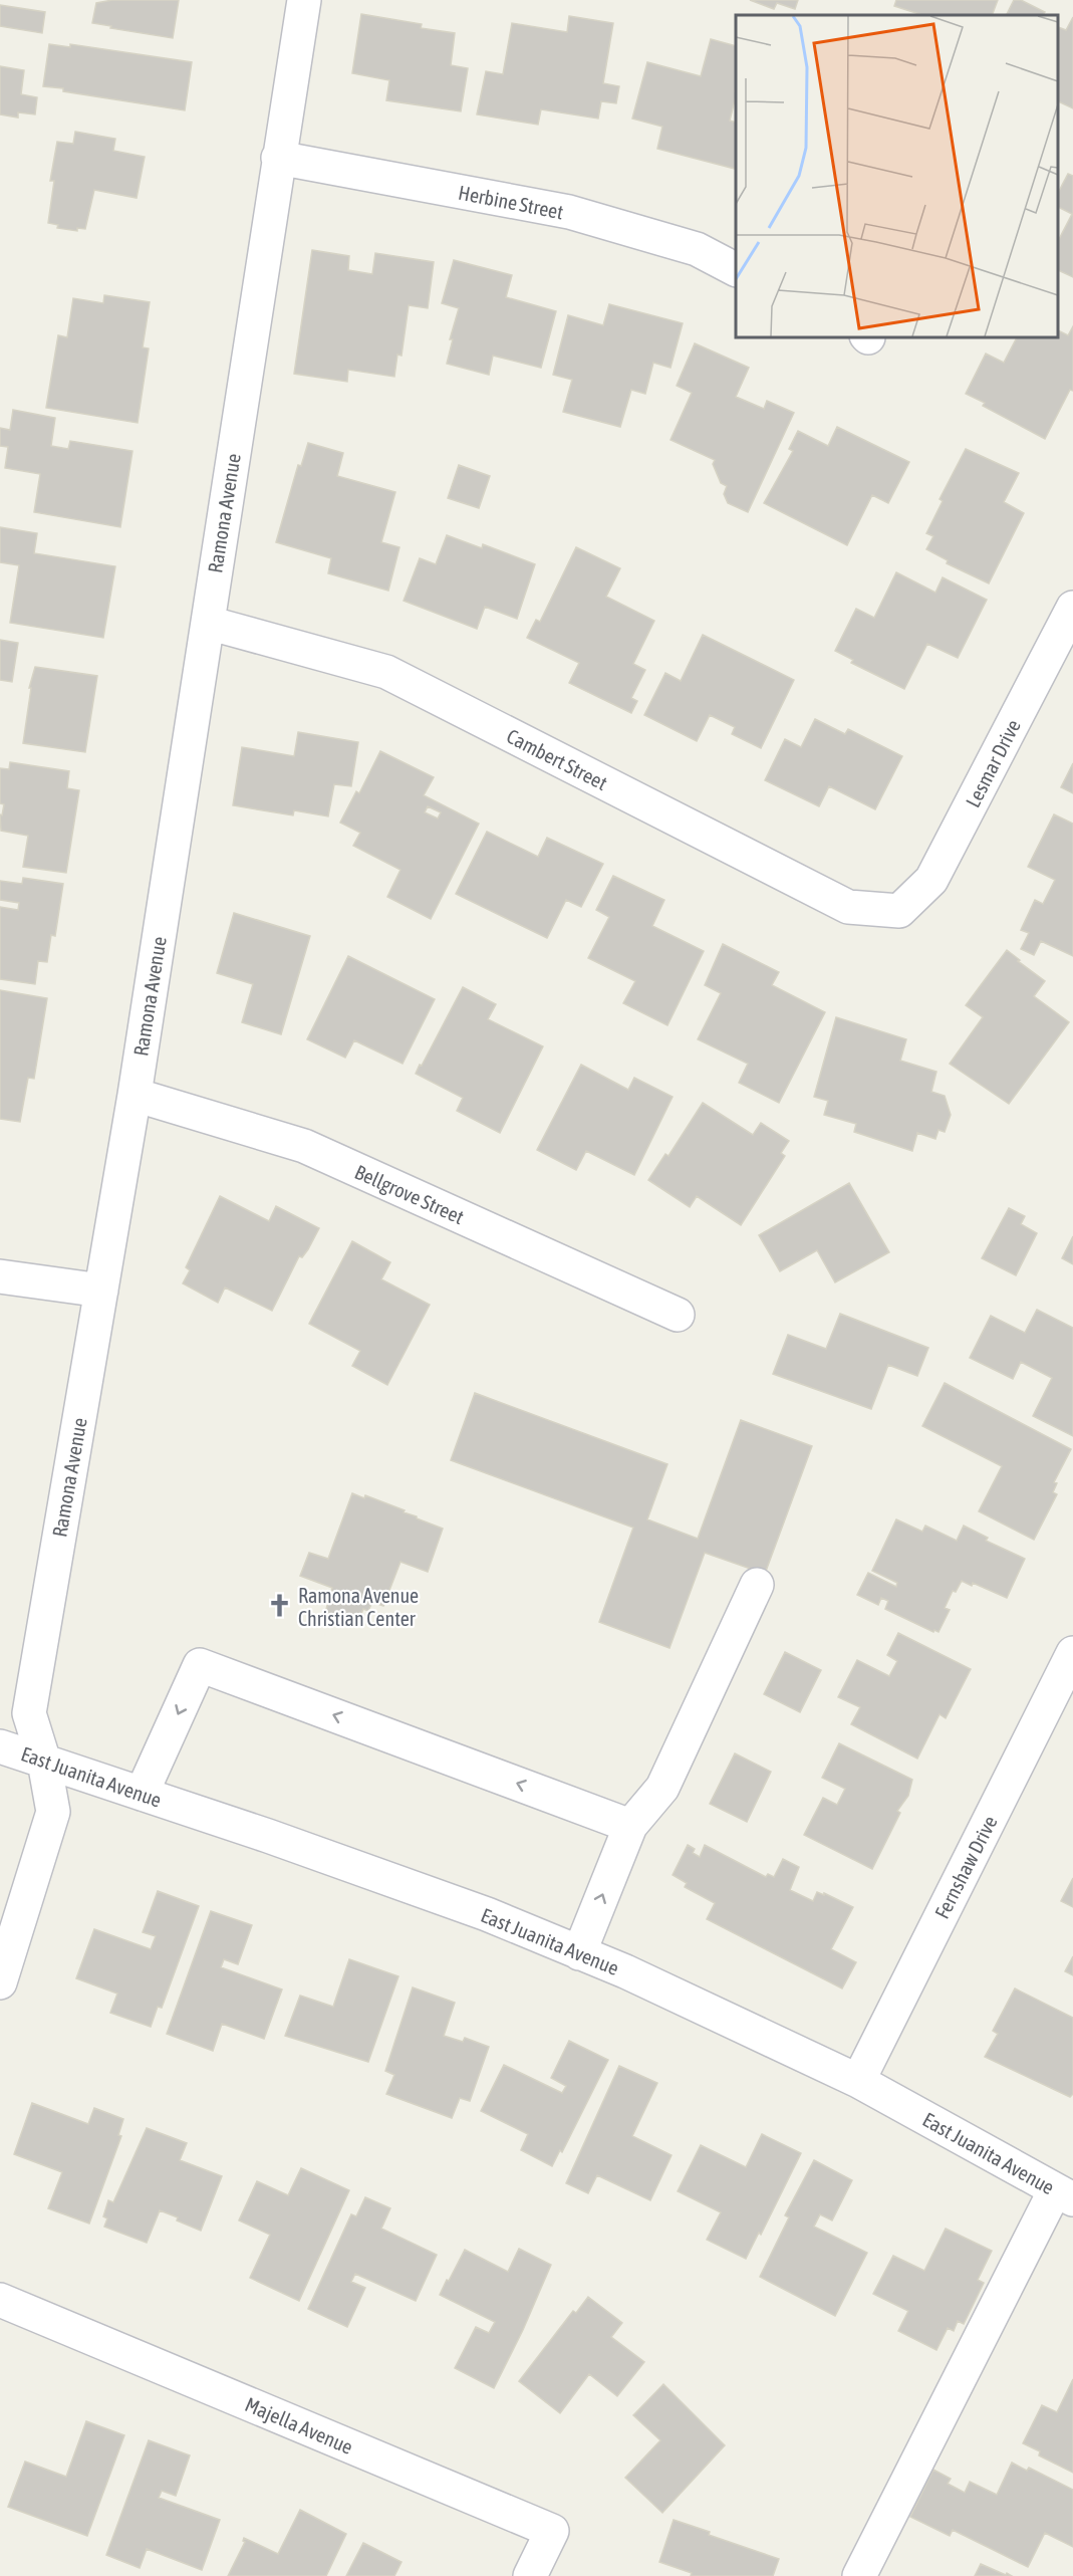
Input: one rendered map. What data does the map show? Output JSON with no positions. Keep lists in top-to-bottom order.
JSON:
{
  "streets": {
    "street": [
      "Herbine Street",
      "Ramona Avenue",
      "Cambert Street",
      "Lesmar Drive",
      "Bellgrove Street",
      "East Juanita Avenue",
      "Fernshaw Drive",
      "Majella Avenue"
    ]
  },
  "crossings": [
    ["Herbine Street", "Ramona Avenue"],
    ["Ramona Avenue", "Cambert Street"],
    ["Ramona Avenue", "Bellgrove Street"],
    ["Ramona Avenue", "East Juanita Avenue"],
    ["Cambert Street", "Lesmar Drive"],
    ["East Juanita Avenue", "Fernshaw Drive"]
  ],
  "places": {
    "church": ["Ramona Avenue Christian Center"]
  }
}
